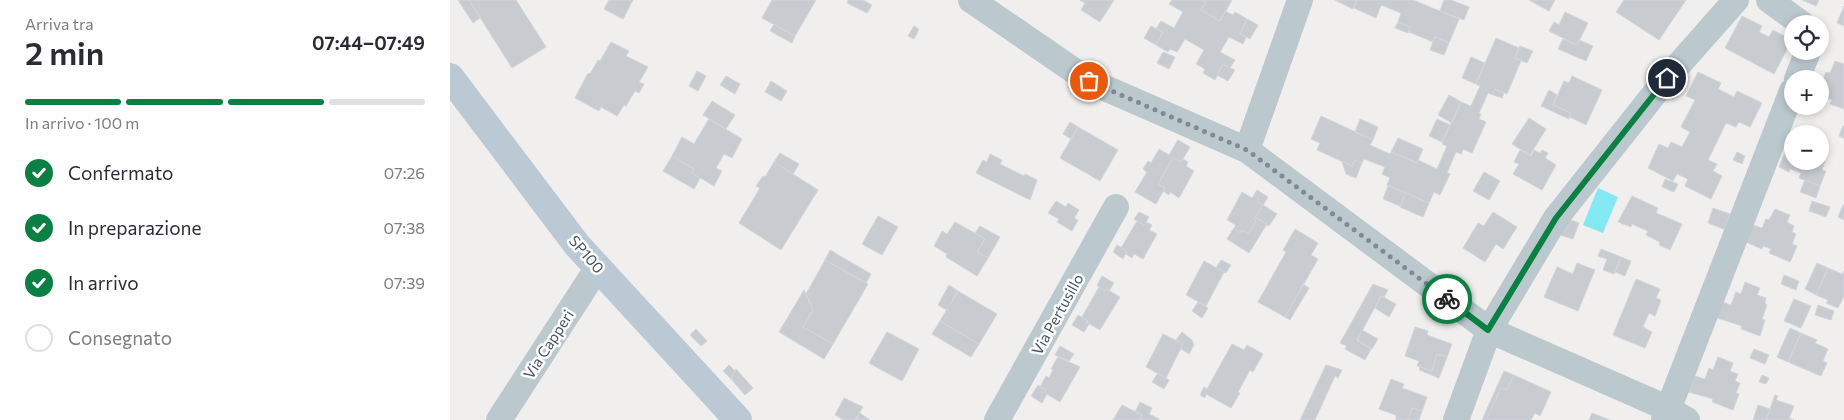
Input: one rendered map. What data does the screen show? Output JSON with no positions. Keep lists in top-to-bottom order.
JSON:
{
  "streets": {
    "main road": ["SP100"],
    "street": ["Via Pertusillo", "Via Capperi"]
  },
  "crossings": [
    ["SP100", "Via Capperi"]
  ],
  "page": {
    "heading": ["2 min", "Arriva tra", "07:44–07:49"],
    "map_buttons": ["+", "−"],
    "bar": "In arrivo · 100 m",
    "list": [
      ["Confermato", "07:26"],
      ["In preparazione", "07:38"],
      ["In arrivo", "07:39"],
      "Consegnato"
    ]
  }
}
